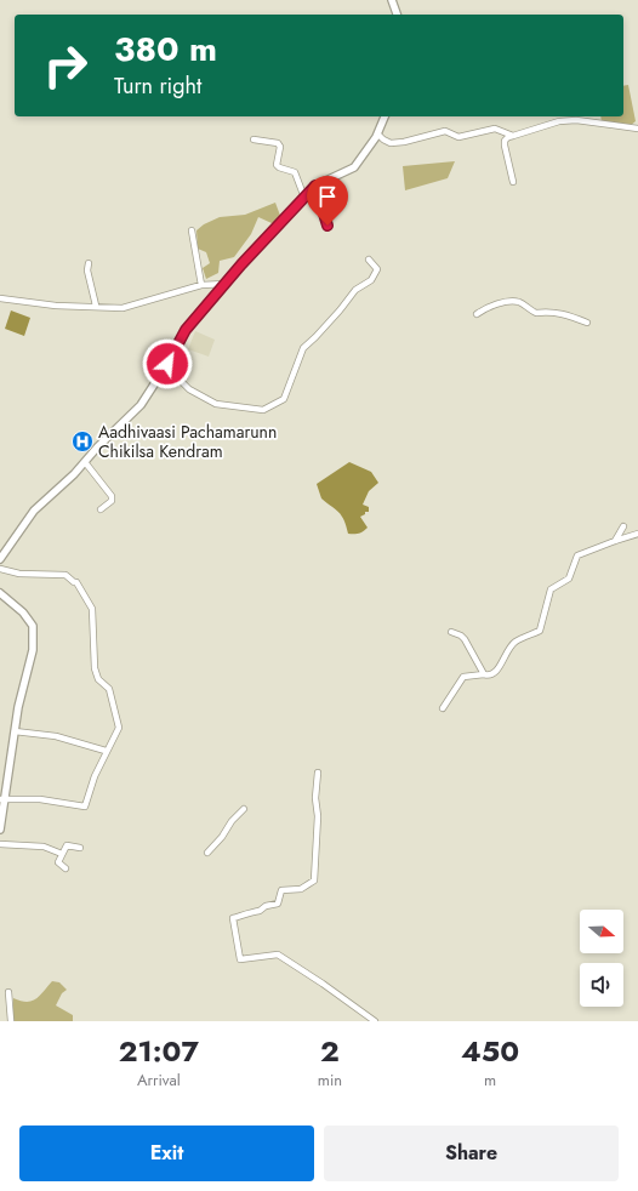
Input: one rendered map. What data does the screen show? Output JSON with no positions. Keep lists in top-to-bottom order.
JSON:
{
  "places": {
    "hospital": ["Aadhivaasi Pachamarunn Chikilsa Kendram"]
  },
  "north": "right",
  "page": {
    "turn": ["380 m", "Turn right"],
    "eta": [
      "21:07",
      "Arrival",
      "2",
      "min",
      "450",
      "m"
    ],
    "buttons": ["Exit", "Share"]
  }
}
